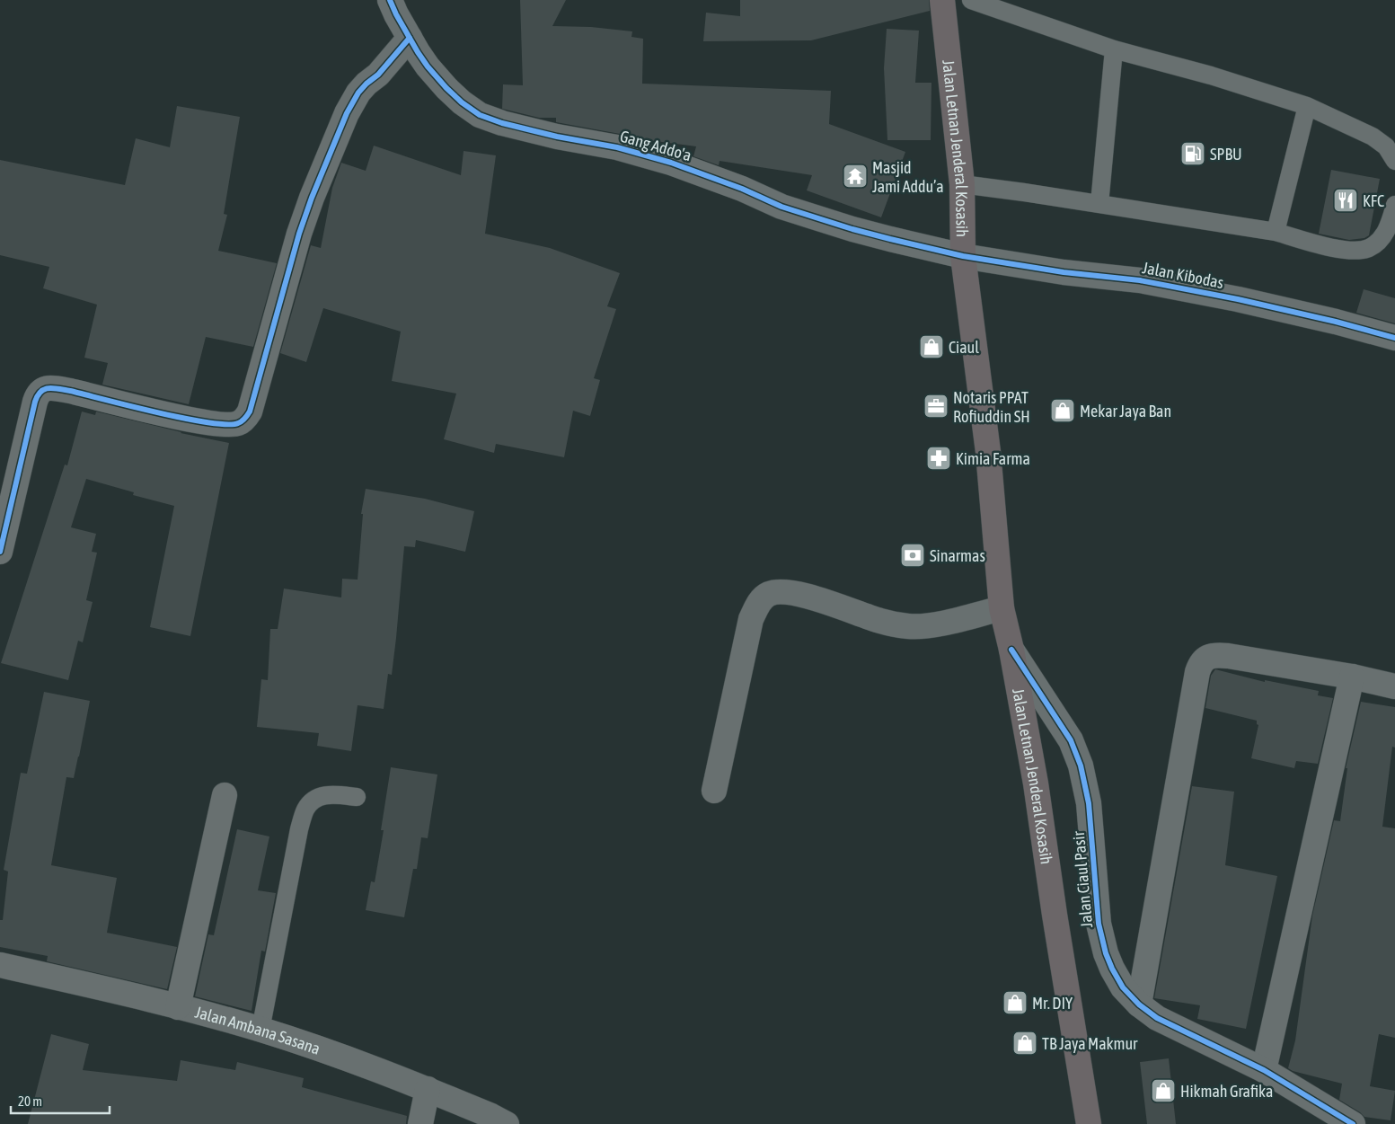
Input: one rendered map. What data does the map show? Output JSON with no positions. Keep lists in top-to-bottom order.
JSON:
{
  "streets": {
    "highway": ["Jalan Letnan Jenderal Kosasih"],
    "street": [
      "Gang Addo'a",
      "Jalan Kibodas",
      "Jalan Ciaul Pasir",
      "Jalan Ambana Sasana"
    ]
  },
  "crossings": [
    ["Gang Addo'a", "Jalan Letnan Jenderal Kosasih"],
    ["Gang Addo'a", "Jalan Kibodas"],
    ["Jalan Letnan Jenderal Kosasih", "Jalan Kibodas"],
    ["Jalan Letnan Jenderal Kosasih", "Jalan Ciaul Pasir"]
  ],
  "places": {
    "fuel station": ["SPBU"],
    "temple": ["Masjid Jami Addu’a"],
    "restaurant": ["KFC"],
    "shop": [
      "Ciaul",
      "Mekar Jaya Ban",
      "Mr. DIY",
      "TB Jaya Makmur",
      "Hikmah Grafika"
    ],
    "office": ["Notaris PPAT Rofiuddin SH"],
    "pharmacy": ["Kimia Farma"],
    "bank": ["Sinarmas"]
  },
  "scale_bar": "20 m"
}
